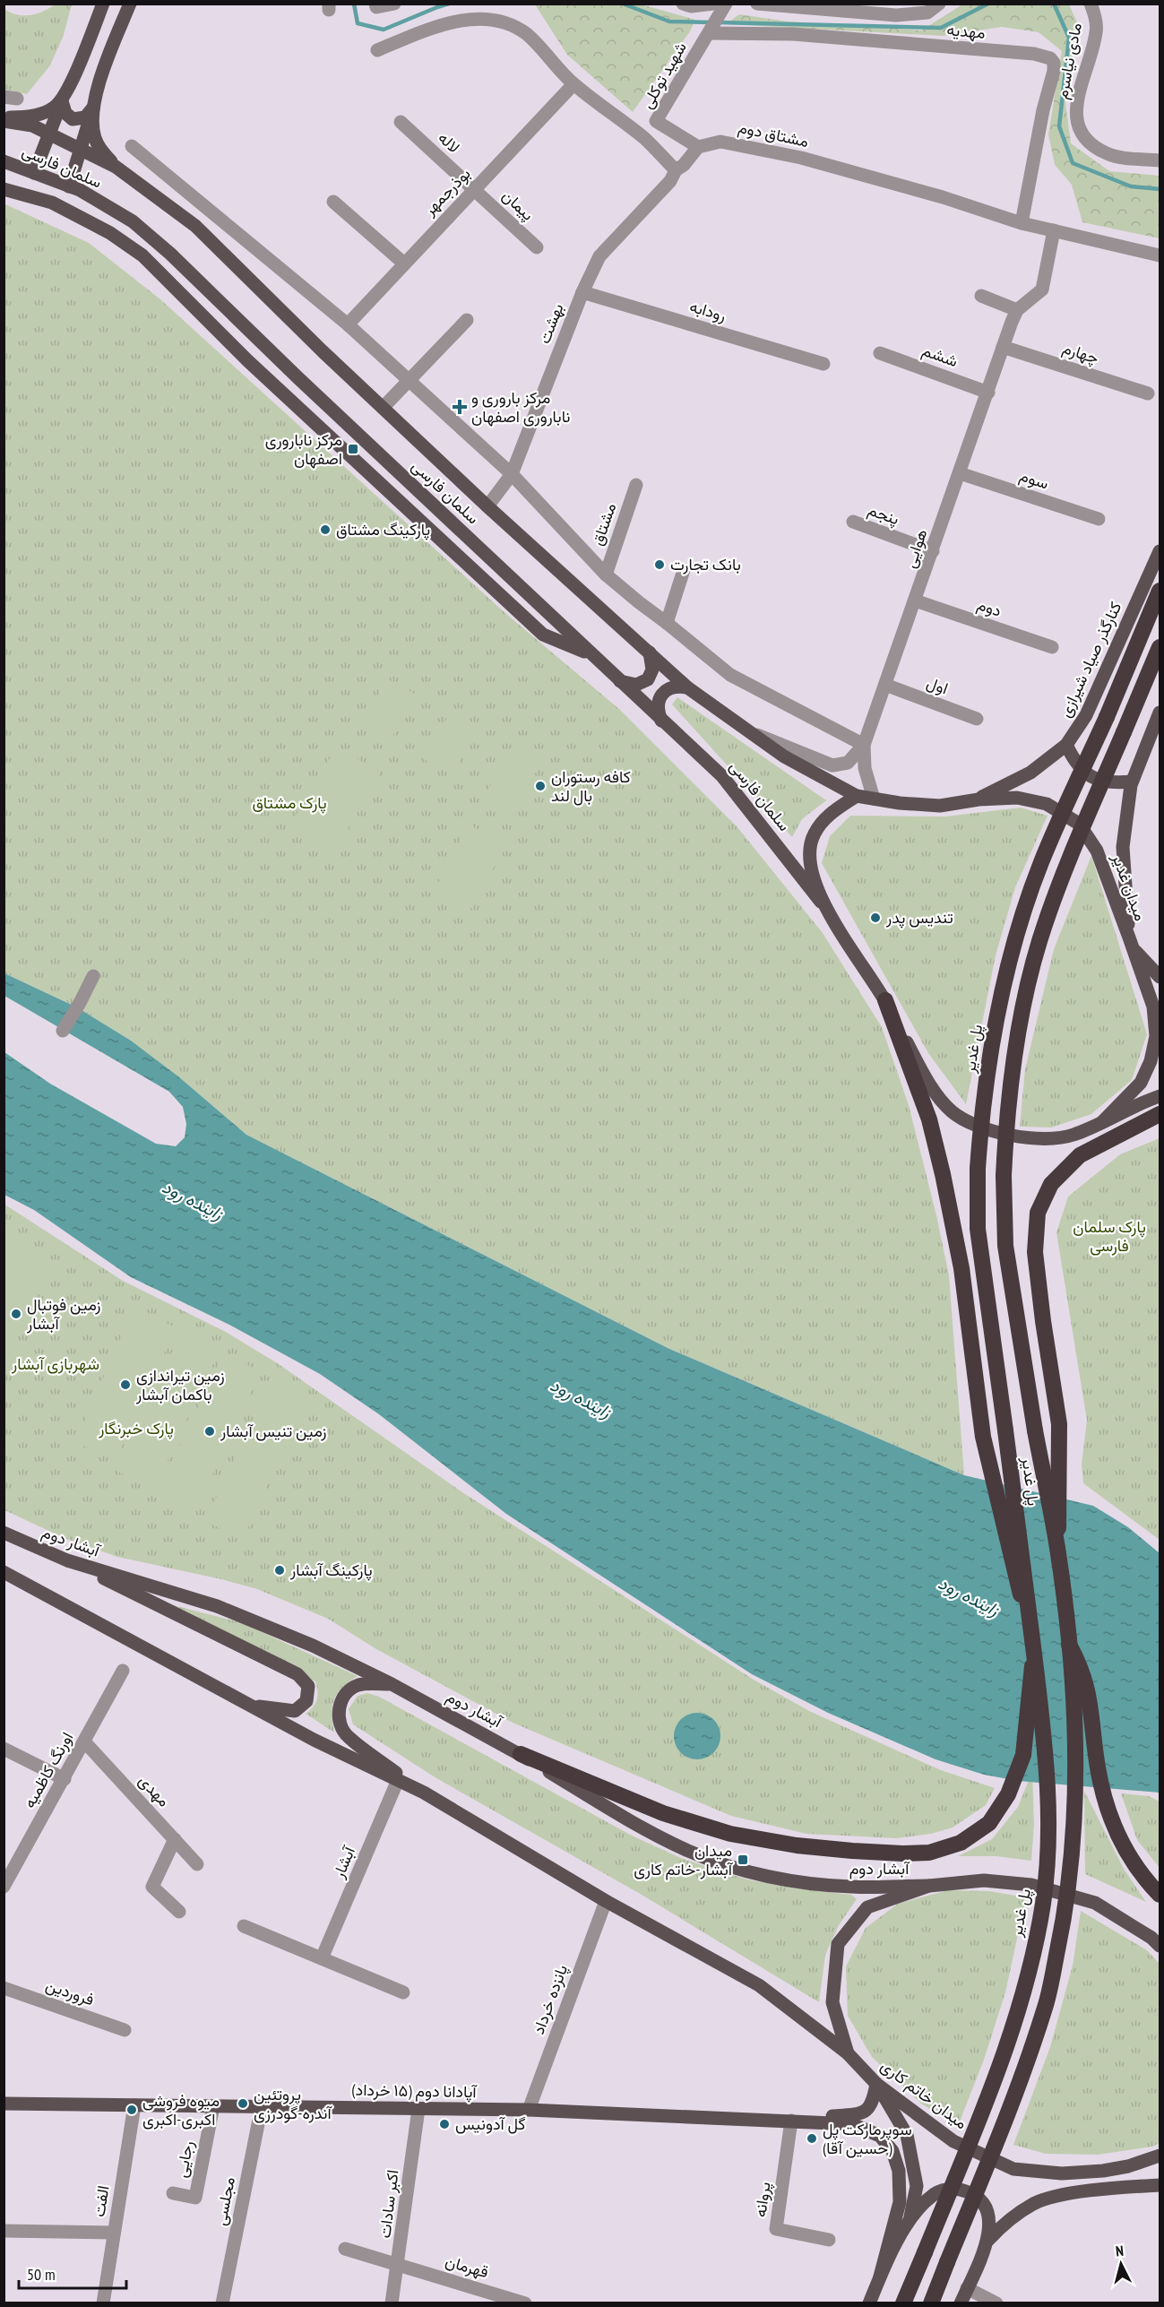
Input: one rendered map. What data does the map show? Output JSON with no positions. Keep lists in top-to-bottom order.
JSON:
{
  "streets": {
    "highway": ["پل غدیر"],
    "main road": [
      "سلمان فارسی",
      "کنارگذر صیاد شیرازی",
      "میدان غدیر",
      "آبشار دوم",
      "آپادانا دوم (۱۵ خرداد)",
      "میدان خاتم کاری"
    ],
    "street": [
      "مهدیه",
      "مادی نیاسرم",
      "شهید توکلی",
      "مشتاق دوم",
      "لاله",
      "بوذرجمهر",
      "پیمان",
      "رودابه",
      "بهشت",
      "چهارم",
      "ششم",
      "سوم",
      "پنجم",
      "مشتاق",
      "هوایی",
      "دوم",
      "اول",
      "اورنگ کاظمیه",
      "مهدی",
      "آبشار",
      "فروردین",
      "پانزده خرداد",
      "رجایی",
      "پروانه",
      "الفت",
      "مجلسی",
      "اکبر سادات",
      "قهرمان"
    ]
  },
  "crossings": [
    ["مهدیه", "شهید توکلی"],
    ["مهدیه", "مشتاق دوم"],
    ["شهید توکلی", "مشتاق دوم"],
    ["مشتاق دوم", "هوایی"],
    ["لاله", "بوذرجمهر"],
    ["لاله", "پیمان"],
    ["سلمان فارسی", "بهشت"],
    ["سلمان فارسی", "میدان غدیر"],
    ["بوذرجمهر", "پیمان"],
    ["رودابه", "بهشت"],
    ["چهارم", "هوایی"],
    ["ششم", "هوایی"],
    ["سوم", "هوایی"],
    ["پنجم", "هوایی"],
    ["هوایی", "دوم"],
    ["هوایی", "اول"],
    ["هوایی", "میدان غدیر"],
    ["کنارگذر صیاد شیرازی", "میدان غدیر"],
    ["آبشار دوم", "میدان خاتم کاری"],
    ["اورنگ کاظمیه", "مهدی"],
    ["پانزده خرداد", "آپادانا دوم (۱۵ خرداد)"],
    ["آپادانا دوم (۱۵ خرداد)", "رجایی"],
    ["آپادانا دوم (۱۵ خرداد)", "پروانه"],
    ["آپادانا دوم (۱۵ خرداد)", "الفت"],
    ["آپادانا دوم (۱۵ خرداد)", "مجلسی"],
    ["آپادانا دوم (۱۵ خرداد)", "اکبر سادات"],
    ["اکبر سادات", "قهرمان"]
  ],
  "water": ["زاینده رود"],
  "parks": [
    "پارک مشتاق",
    "پارک سلمان فارسی",
    "شهربازی آبشار",
    "پارک خبرنگار"
  ],
  "places": {
    "health": ["مرکز باروری و ناباروری اصفهان"],
    "transit": ["مرکز ناباروری اصفهان", "میدان آبشار-خاتم کاری"],
    "other": [
      "پارکینگ مشتاق",
      "بانک تجارت",
      "کافه رستوران بال لند",
      "تندیس پدر",
      "زمین فوتبال آبشار",
      "زمین تیراندازی باکمان آبشار",
      "زمین تنیس آبشار",
      "پارکینگ آبشار",
      "پروتئین آندره-گودرزی",
      "میوه فروشی اکبری-اکبری",
      "گل آدونیس",
      "سوپرمارکت پل (حسین آقا)"
    ]
  },
  "scale_bar": "50 m",
  "north": "top"
}
